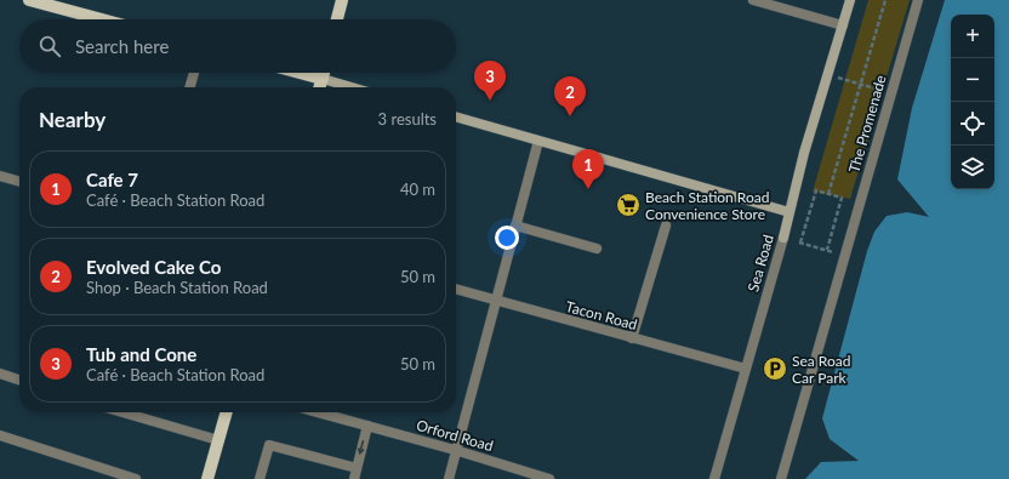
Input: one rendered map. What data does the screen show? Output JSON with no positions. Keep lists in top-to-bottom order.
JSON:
{
  "streets": {
    "street": [
      "The Promenade",
      "Sea Road",
      "Tacon Road",
      "Orford Road"
    ]
  },
  "crossings": [
    ["Sea Road", "Tacon Road"]
  ],
  "places": {
    "supermarket": ["Beach Station Road Convenience Store"],
    "parking": ["Sea Road Car Park"]
  },
  "page": {
    "map_buttons": ["+", "−"],
    "search": "Search here",
    "pins": ["3", "2", "1"],
    "heading": ["Nearby", "3 results"],
    "list": [
      {
        "mark": "1",
        "name": "Cafe 7",
        "note": "Café · Beach Station Road",
        "value": "40 m"
      },
      {
        "mark": "2",
        "name": "Evolved Cake Co",
        "note": "Shop · Beach Station Road",
        "value": "50 m"
      },
      {
        "mark": "3",
        "name": "Tub and Cone",
        "note": "Café · Beach Station Road",
        "value": "50 m"
      }
    ]
  }
}
